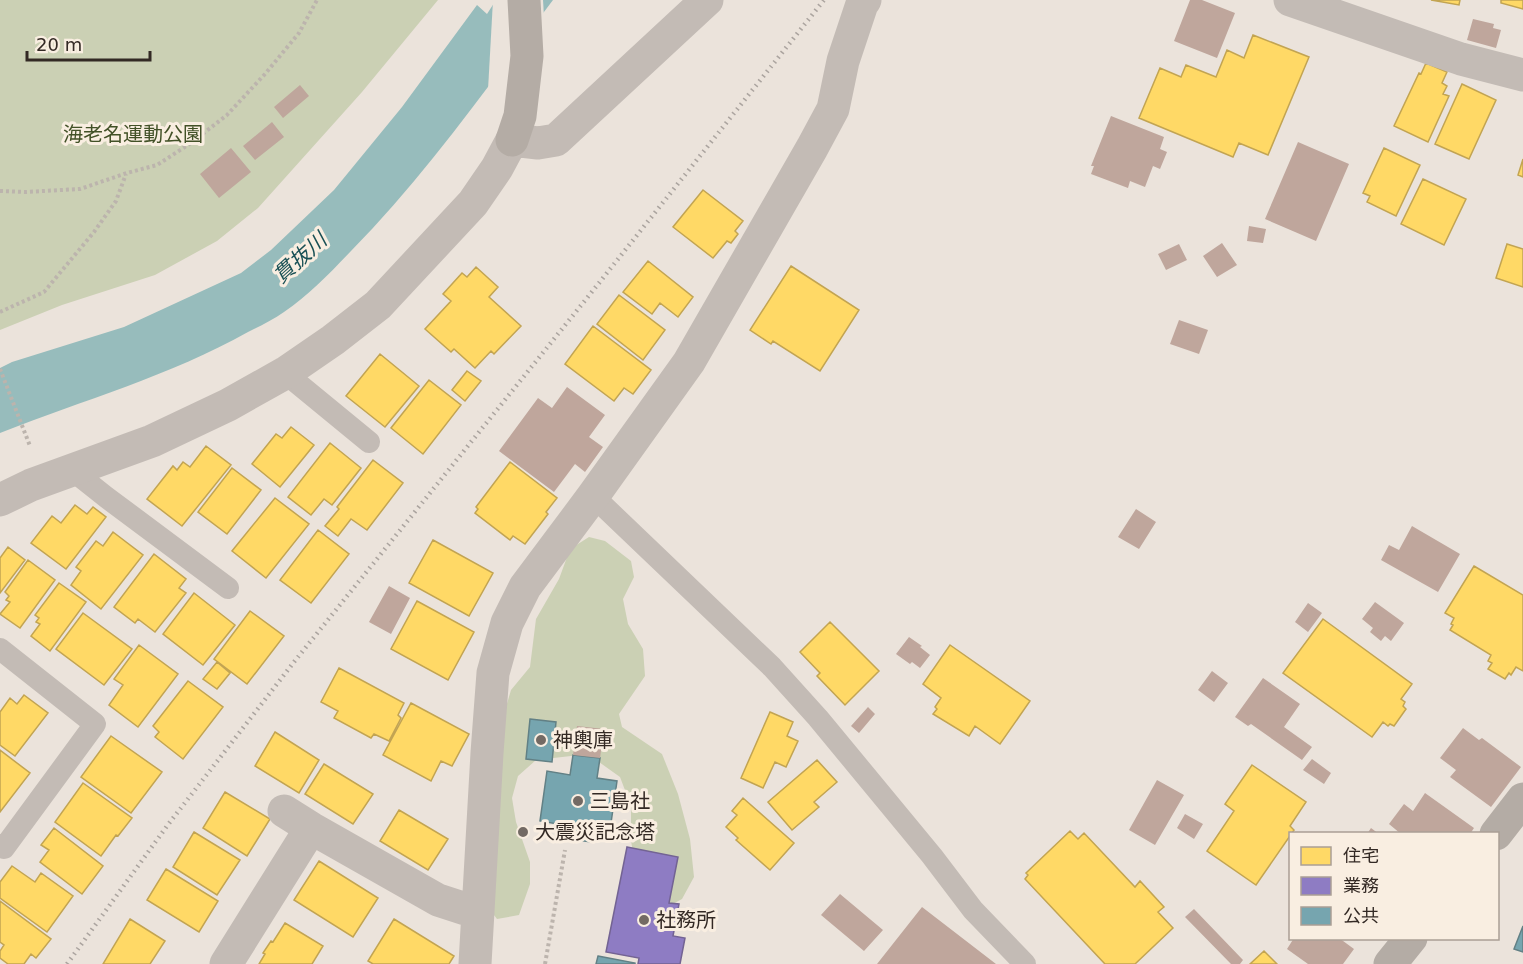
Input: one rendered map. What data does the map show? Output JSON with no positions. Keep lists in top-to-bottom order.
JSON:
{
  "water": ["貫抜川"],
  "parks": ["海老名運動公園"],
  "places": [
    "神輿庫",
    "三島社",
    "大震災記念塔",
    "社務所"
  ],
  "legend": ["住宅", "業務", "公共"],
  "scale_bar": "20 m"
}
